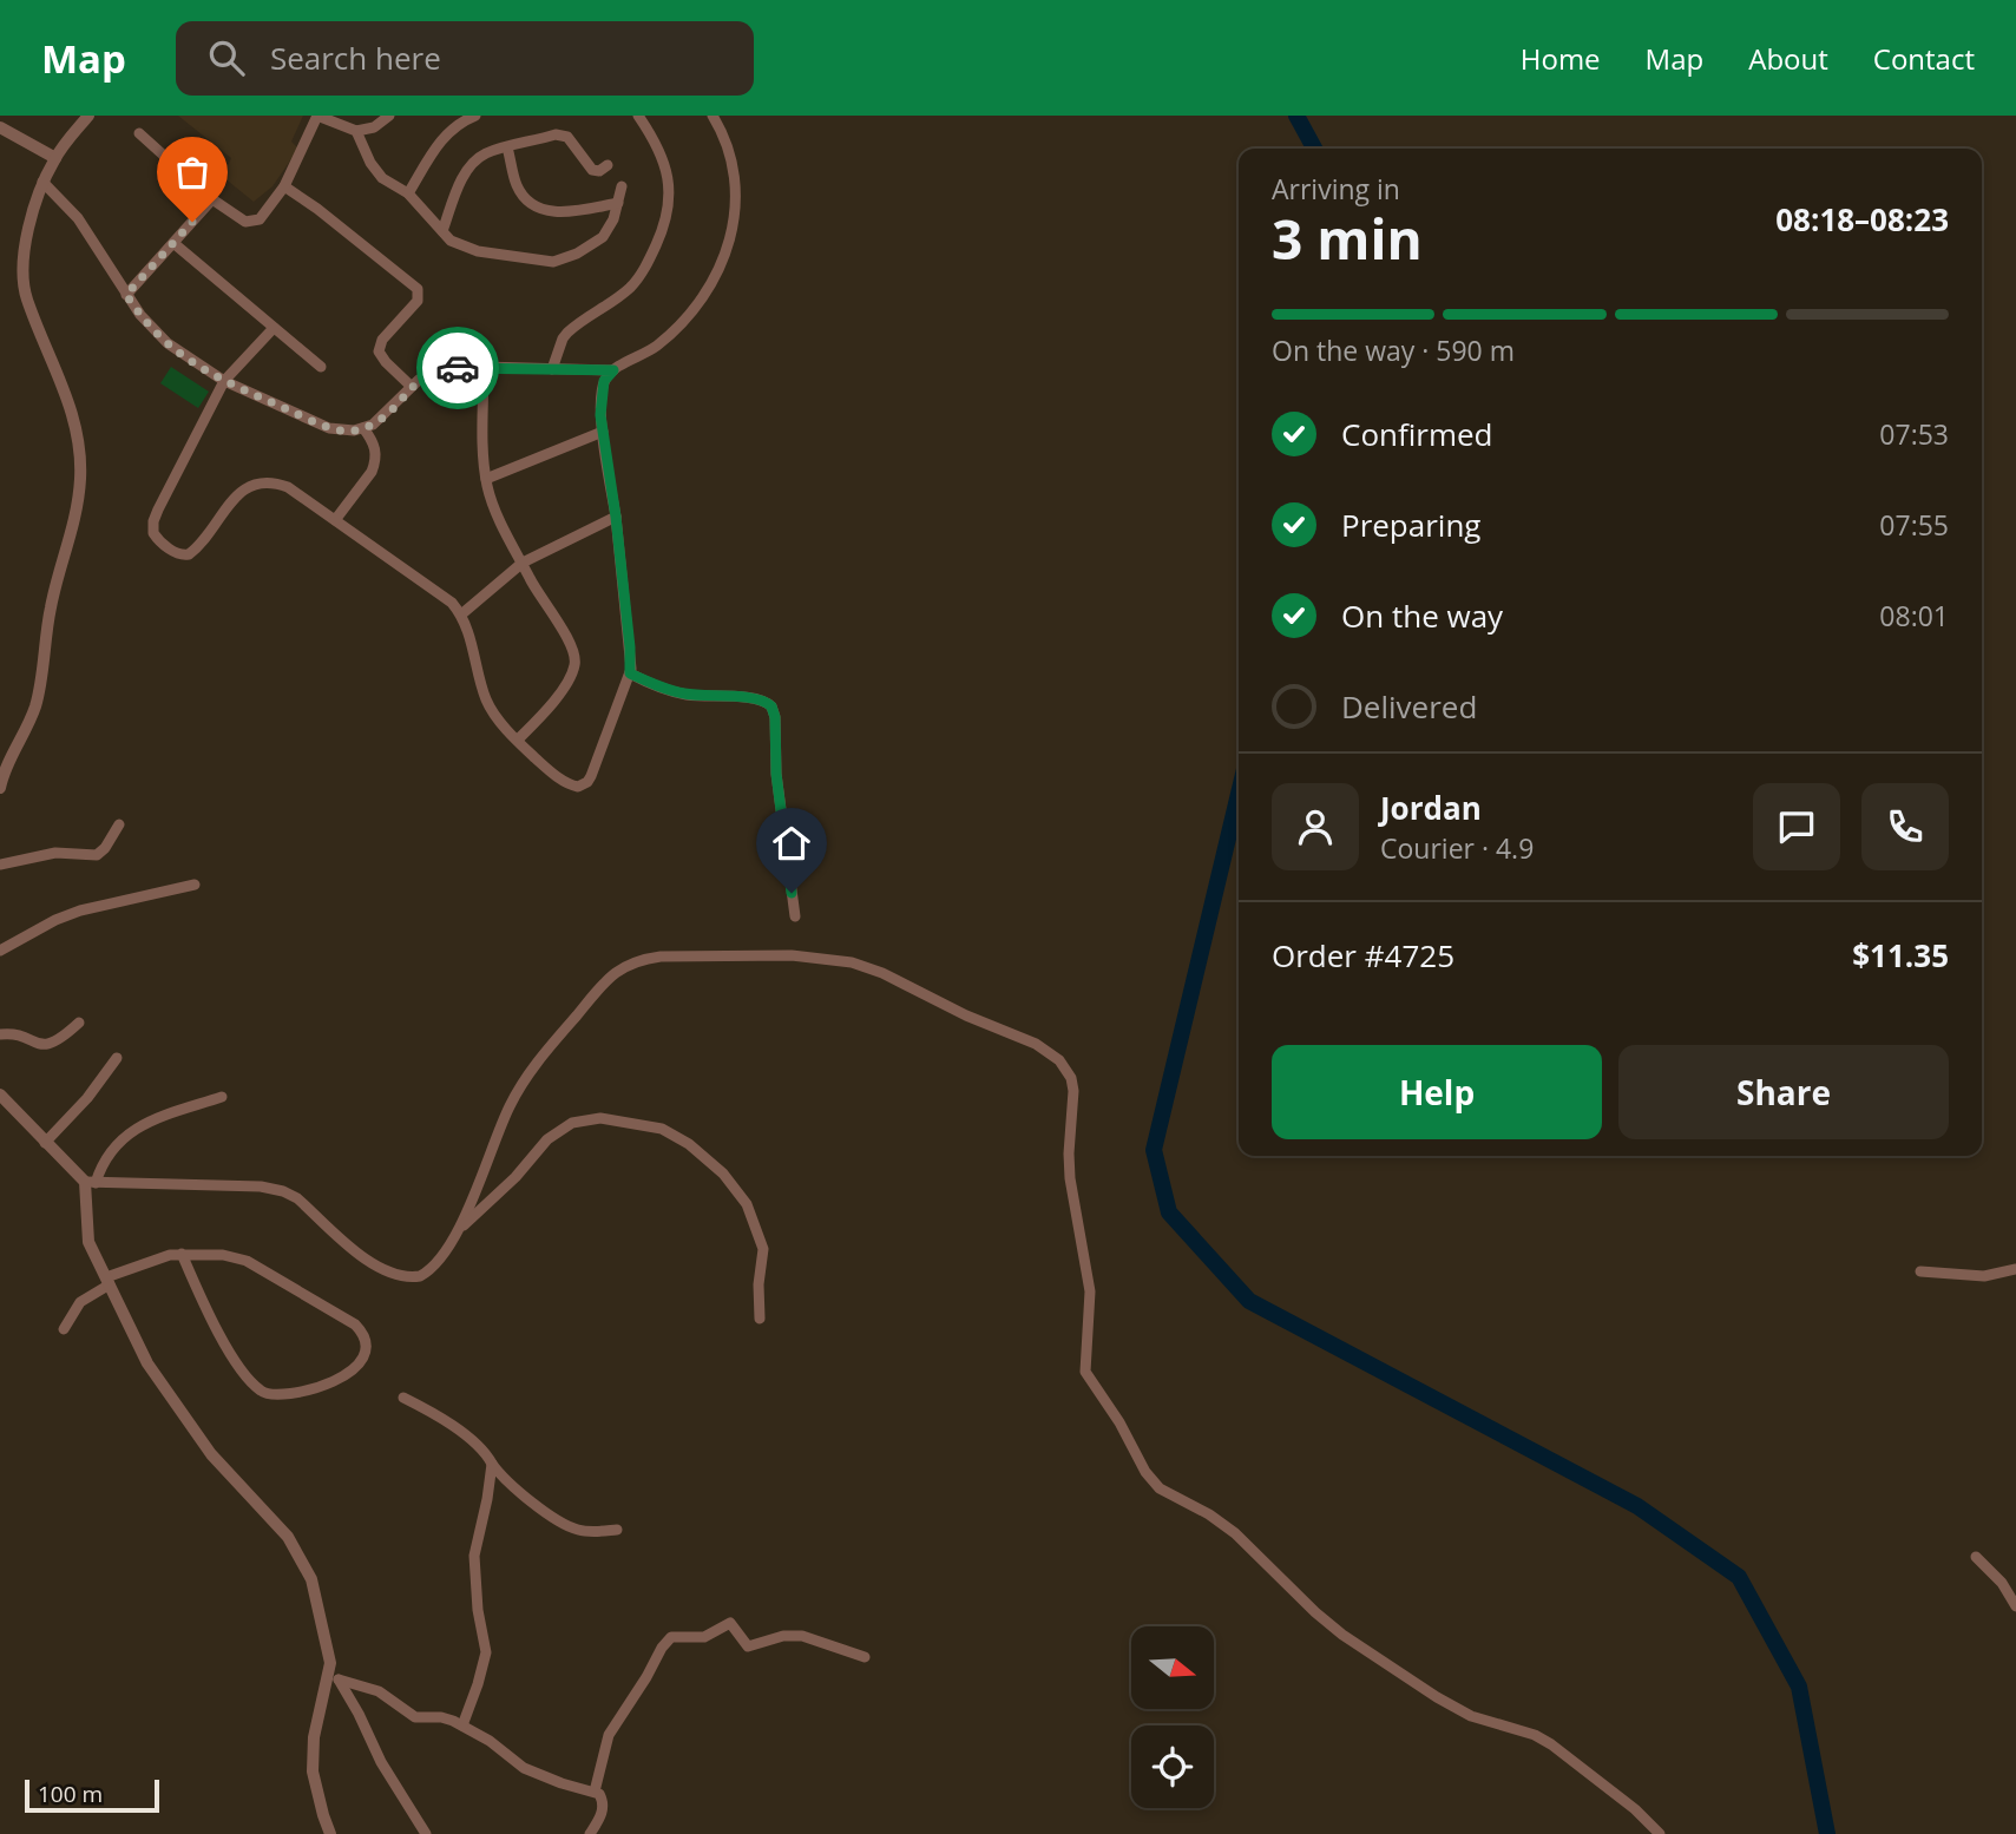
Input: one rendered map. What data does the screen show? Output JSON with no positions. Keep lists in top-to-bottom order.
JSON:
{
  "scale_bar": "100 m",
  "north": "right",
  "page": {
    "header": "Map",
    "search": "Search here",
    "nav": [
      "Home",
      "Map",
      "About",
      "Contact"
    ],
    "heading": ["3 min", "Arriving in", "08:18–08:23"],
    "panel": [
      "Jordan",
      "Courier · 4.9",
      "Order #4725",
      "$11.35"
    ],
    "bar": "On the way · 590 m",
    "list": [
      ["Confirmed", "07:53"],
      ["Preparing", "07:55"],
      ["On the way", "08:01"],
      "Delivered"
    ],
    "buttons": ["Help", "Share"],
    "scale": "100 m"
  }
}
